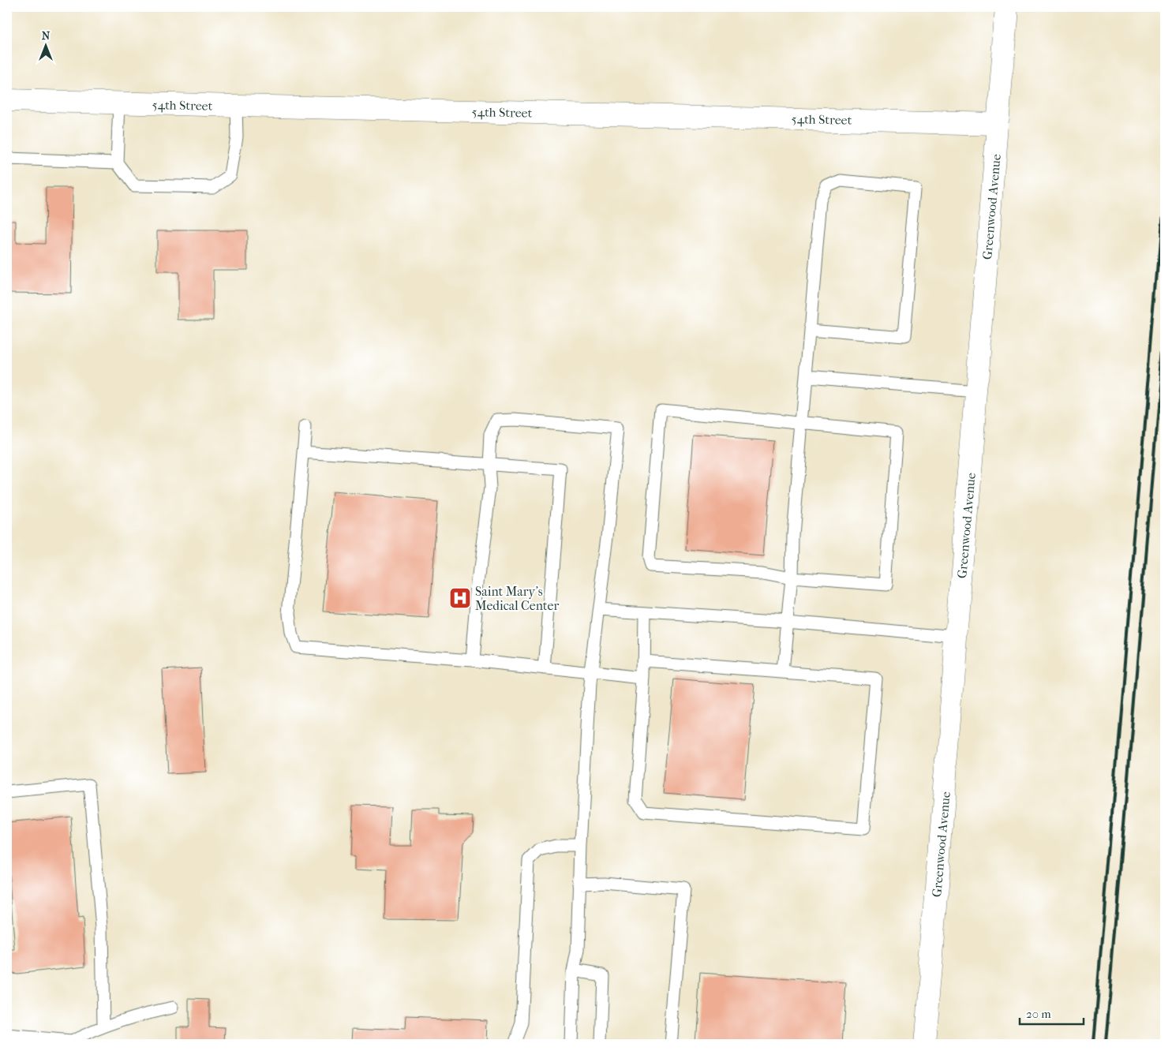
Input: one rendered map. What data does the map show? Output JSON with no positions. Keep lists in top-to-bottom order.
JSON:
{
  "streets": {
    "main road": ["54th Street", "Greenwood Avenue"]
  },
  "crossings": [
    ["54th Street", "Greenwood Avenue"]
  ],
  "places": {
    "hospital": ["Saint Mary's Medical Center"]
  },
  "scale_bar": "20 m",
  "north": "top"
}
